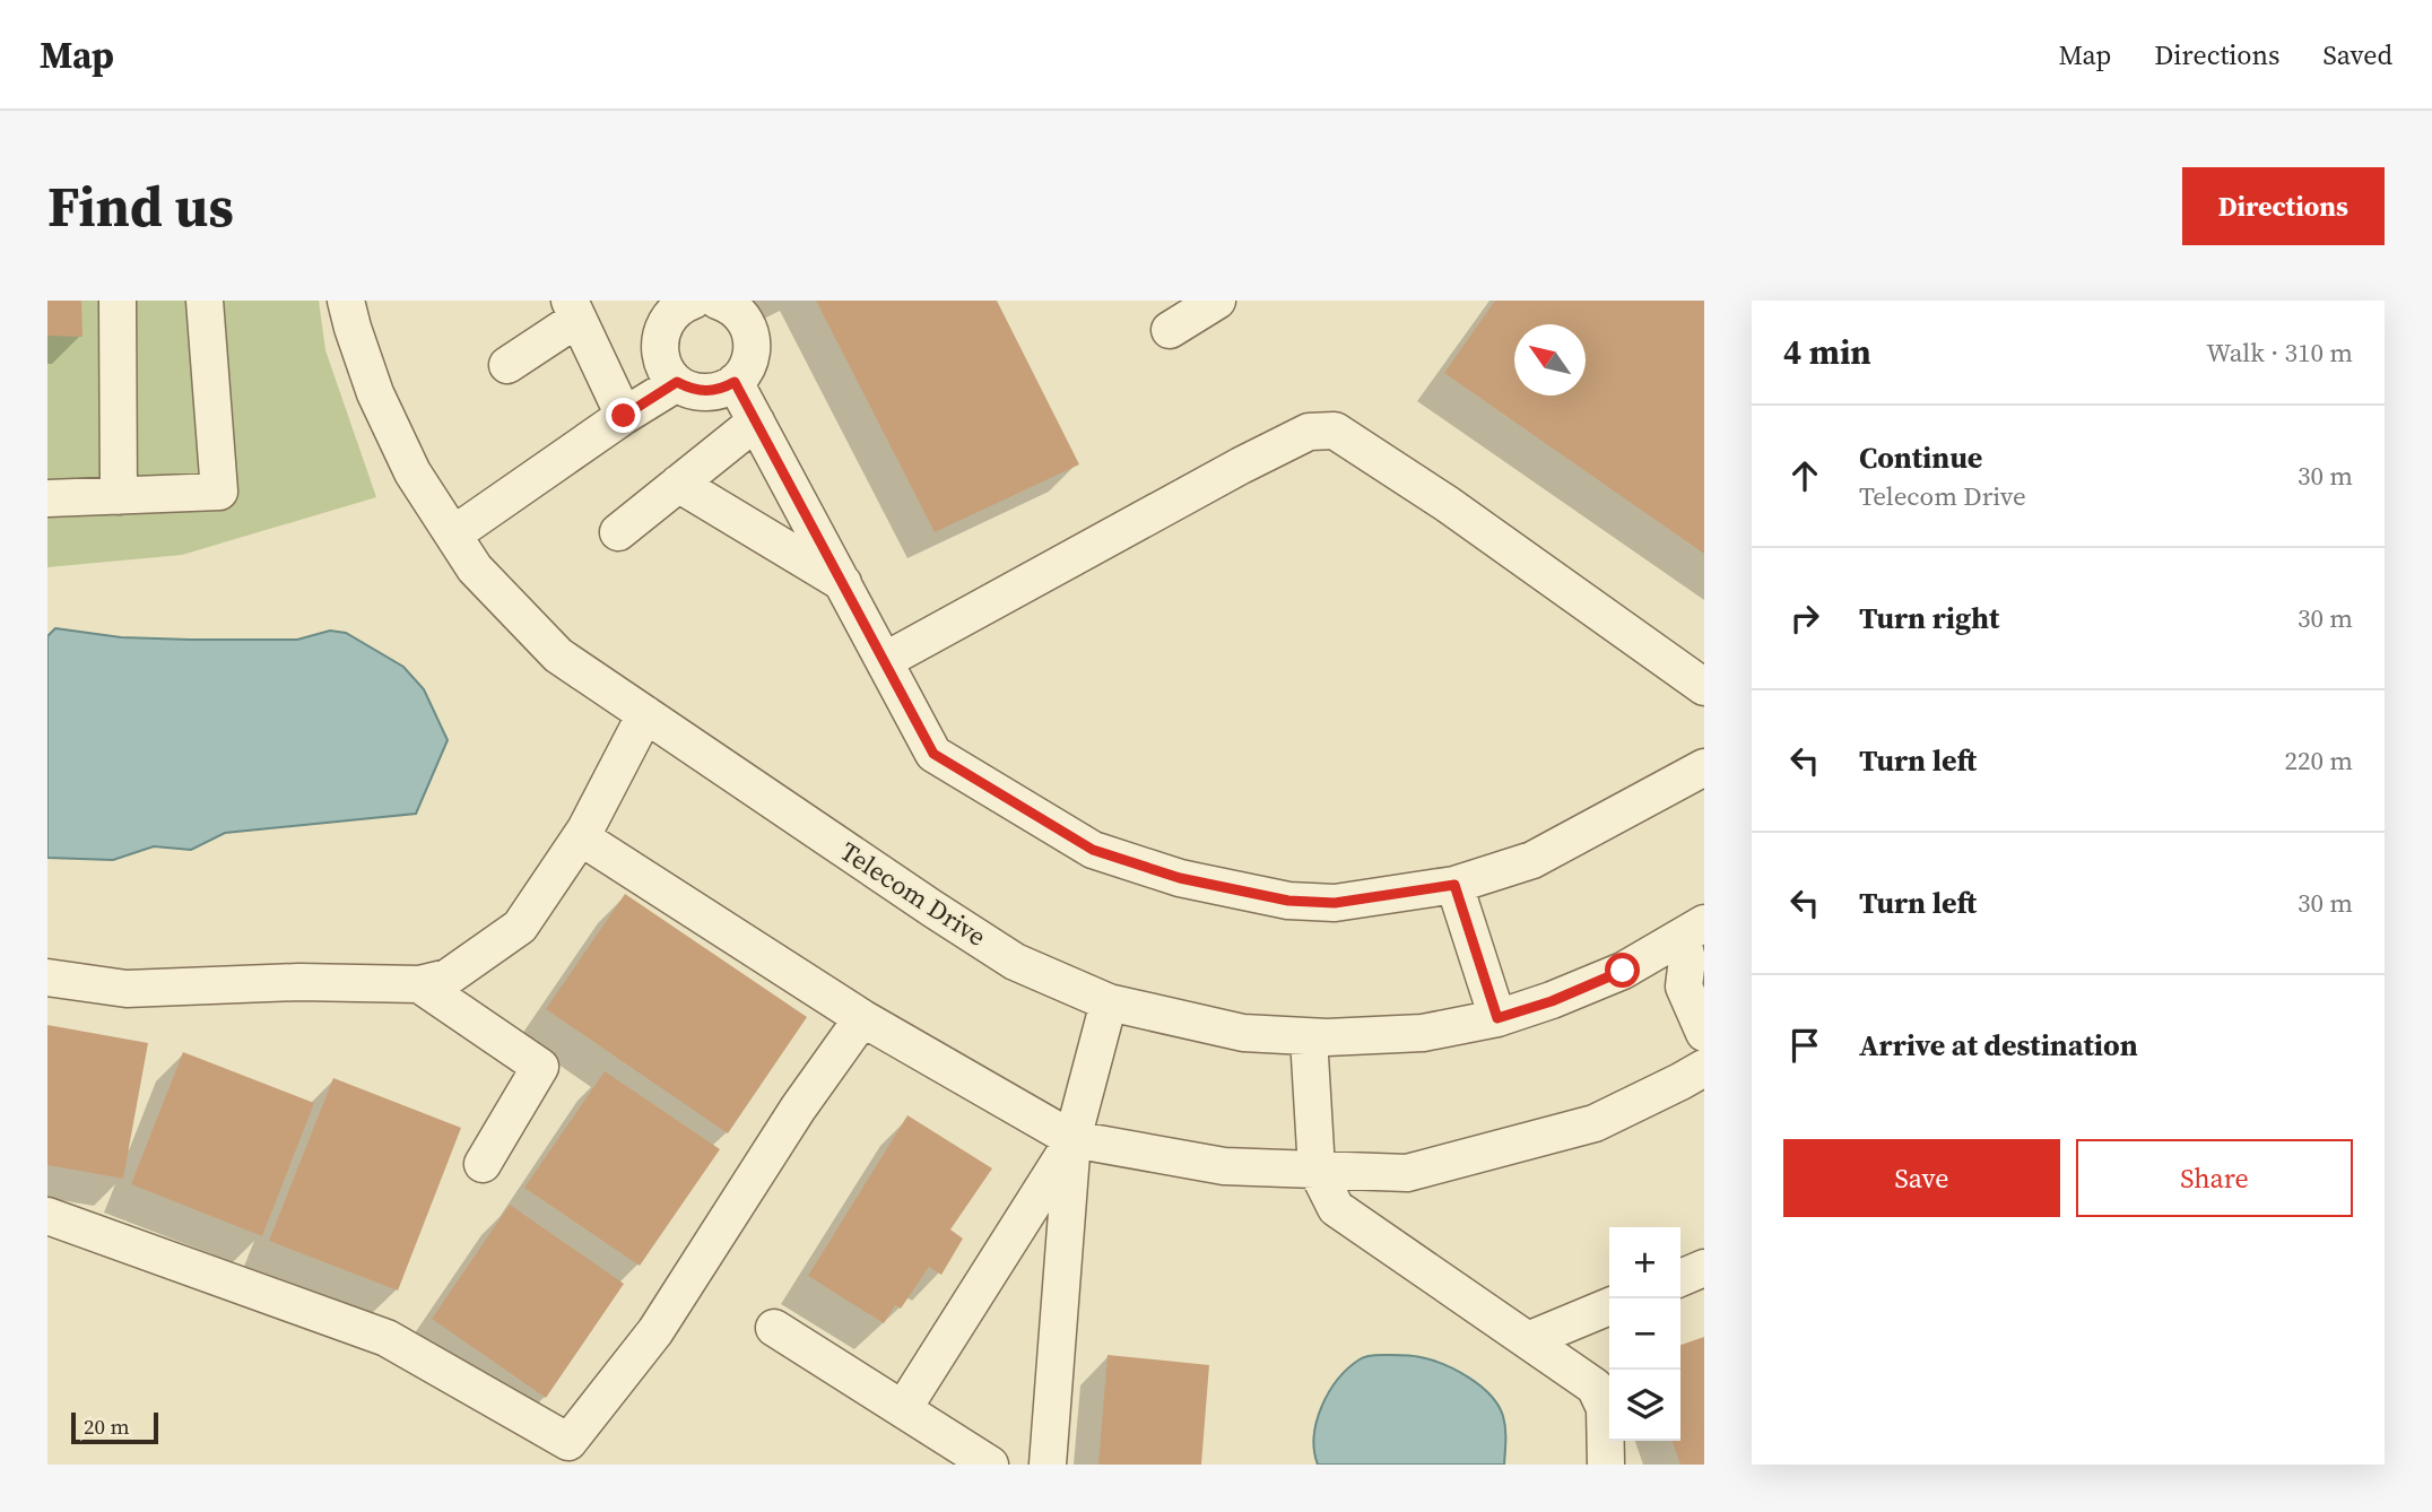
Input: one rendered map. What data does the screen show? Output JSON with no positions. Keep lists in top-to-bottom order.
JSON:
{
  "streets": {
    "street": ["Telecom Drive"]
  },
  "scale_bar": "20 m",
  "north": "top left",
  "page": {
    "header": "Map",
    "nav": ["Map", "Directions", "Saved"],
    "buttons": [
      "Directions",
      ["Save", "Share"]
    ],
    "title": "Find us",
    "heading": ["4 min", "Walk · 310 m"],
    "list": [
      ["Continue", "Telecom Drive", "30 m"],
      ["Turn right", "30 m"],
      ["Turn left", "220 m"],
      ["Turn left", "30 m"],
      "Arrive at destination"
    ],
    "map_buttons": ["+", "−"],
    "scale": "20 m"
  }
}
